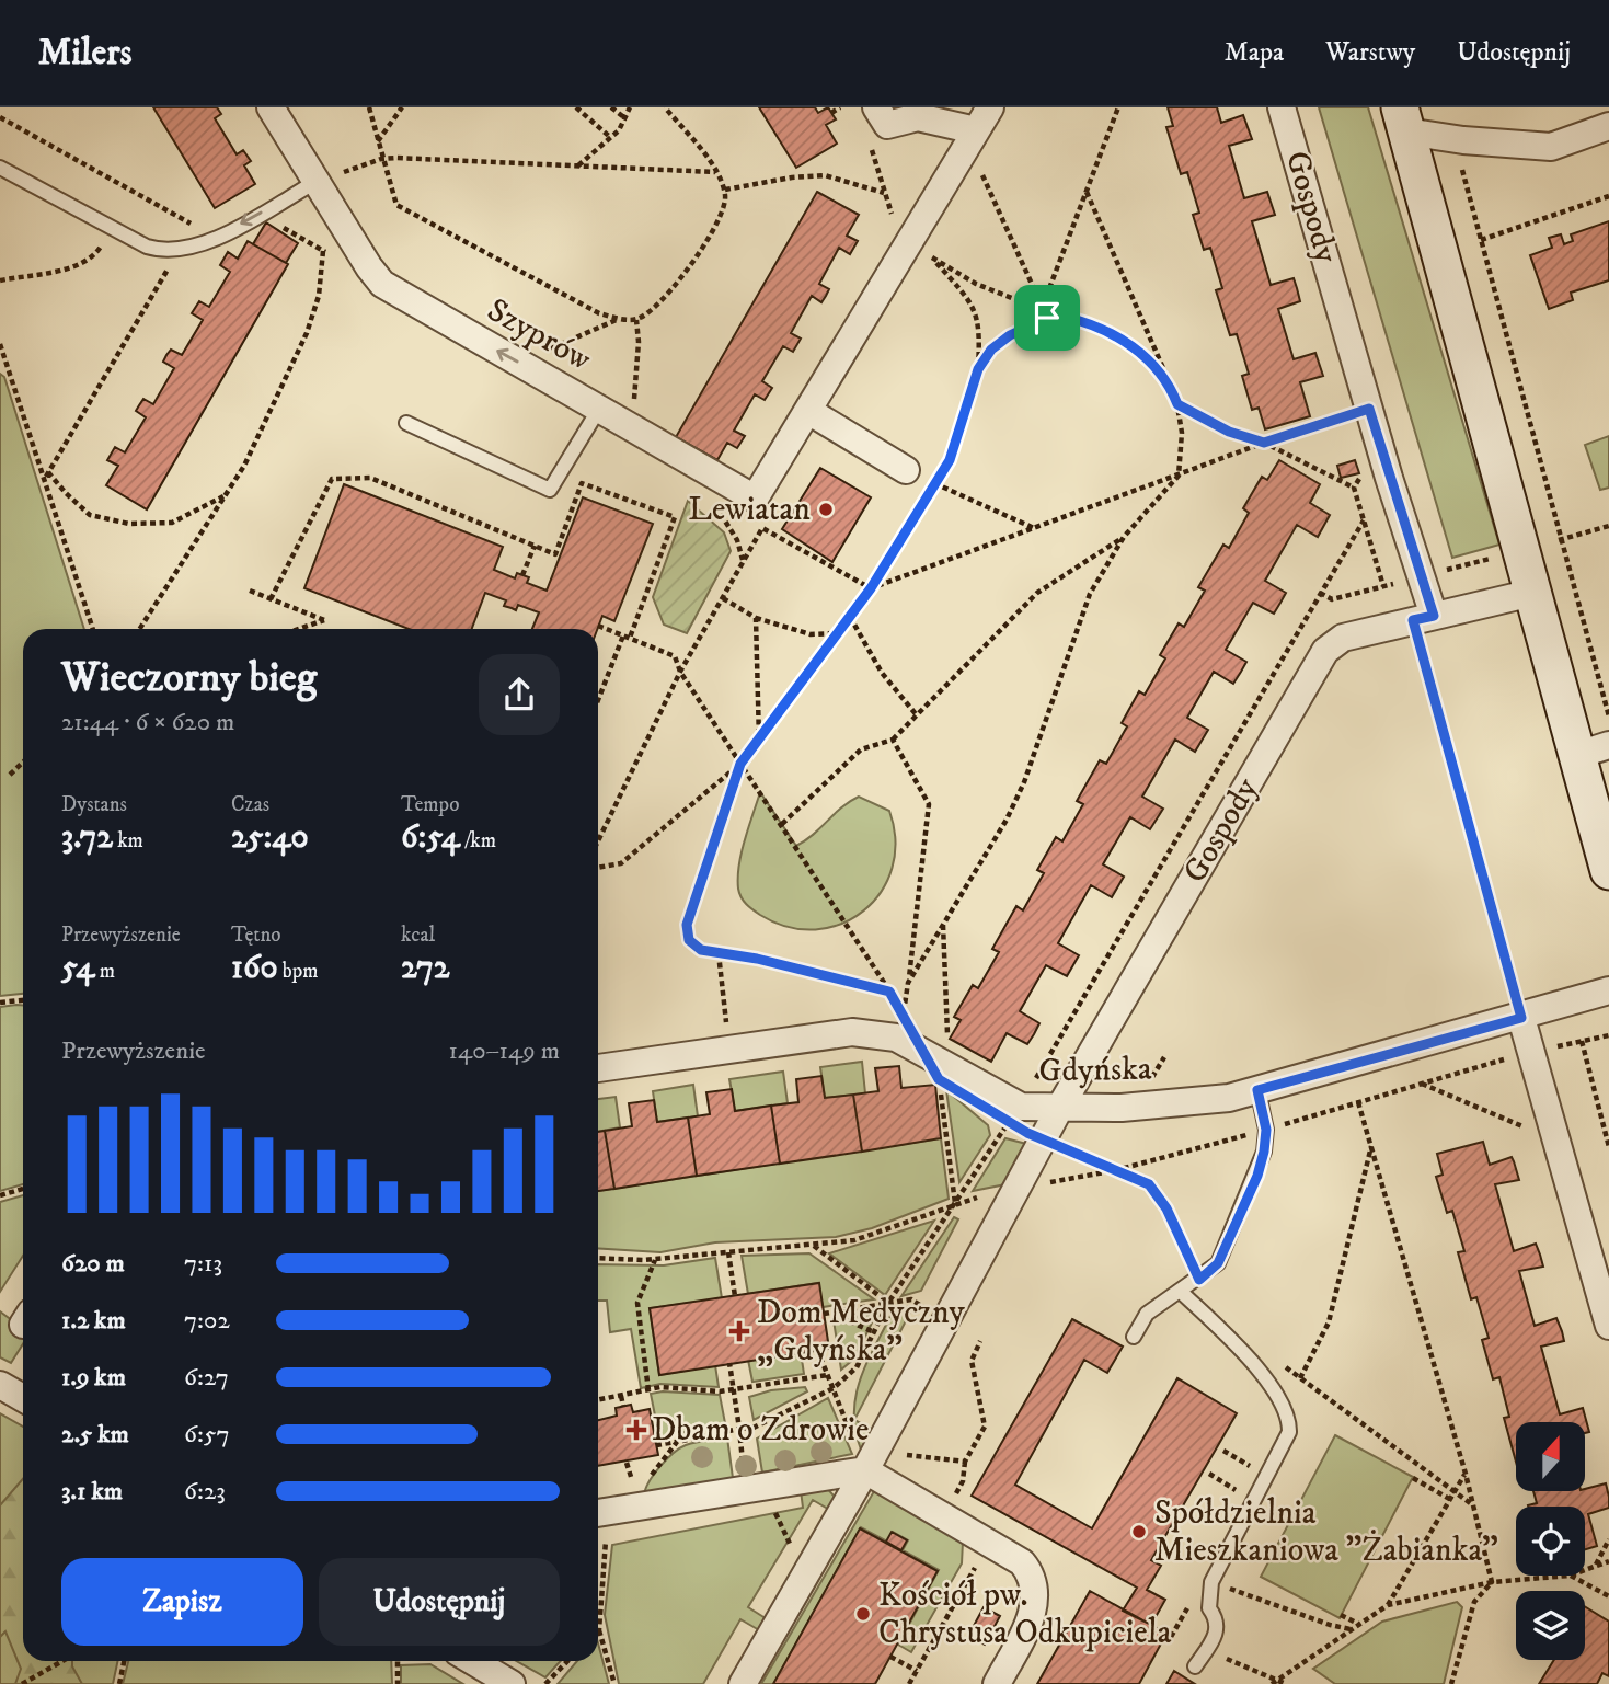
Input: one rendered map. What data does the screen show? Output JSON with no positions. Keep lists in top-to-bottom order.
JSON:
{
  "streets": {
    "street": ["Gospody", "Szyprów", "Gdyńska"]
  },
  "crossings": [
    ["Gospody", "Gdyńska"]
  ],
  "places": {
    "other": ["Lewiatan", "Spółdzielnia Mieszkaniowa \"Żabianka\"", "Kościół pw. Chrystusa Odkupiciela"],
    "health": ["Dom Medyczny „Gdyńska”", "Dbam o Zdrowie"]
  },
  "north": "top",
  "page": {
    "header": "Milers",
    "nav": ["Mapa", "Warstwy", "Udostępnij"],
    "heading": ["Wieczorny bieg", "21:44 · 6 × 620 m"],
    "stats": [
      ["Dystans", "3.72 km"],
      ["Czas", "25:40"],
      ["Tempo", "6:54 /km"],
      ["Przewyższenie", "54 m"],
      ["Tętno", "160 bpm"],
      ["kcal", "272"]
    ],
    "chart": ["Przewyższenie", "140–149 m"],
    "list": [
      {
        "name": "620 m",
        "note": "7:13"
      },
      {
        "name": "1.2 km",
        "note": "7:02"
      },
      {
        "name": "1.9 km",
        "note": "6:27"
      },
      {
        "name": "2.5 km",
        "note": "6:57"
      },
      {
        "name": "3.1 km",
        "note": "6:23"
      }
    ],
    "buttons": ["Zapisz", "Udostępnij"]
  }
}
